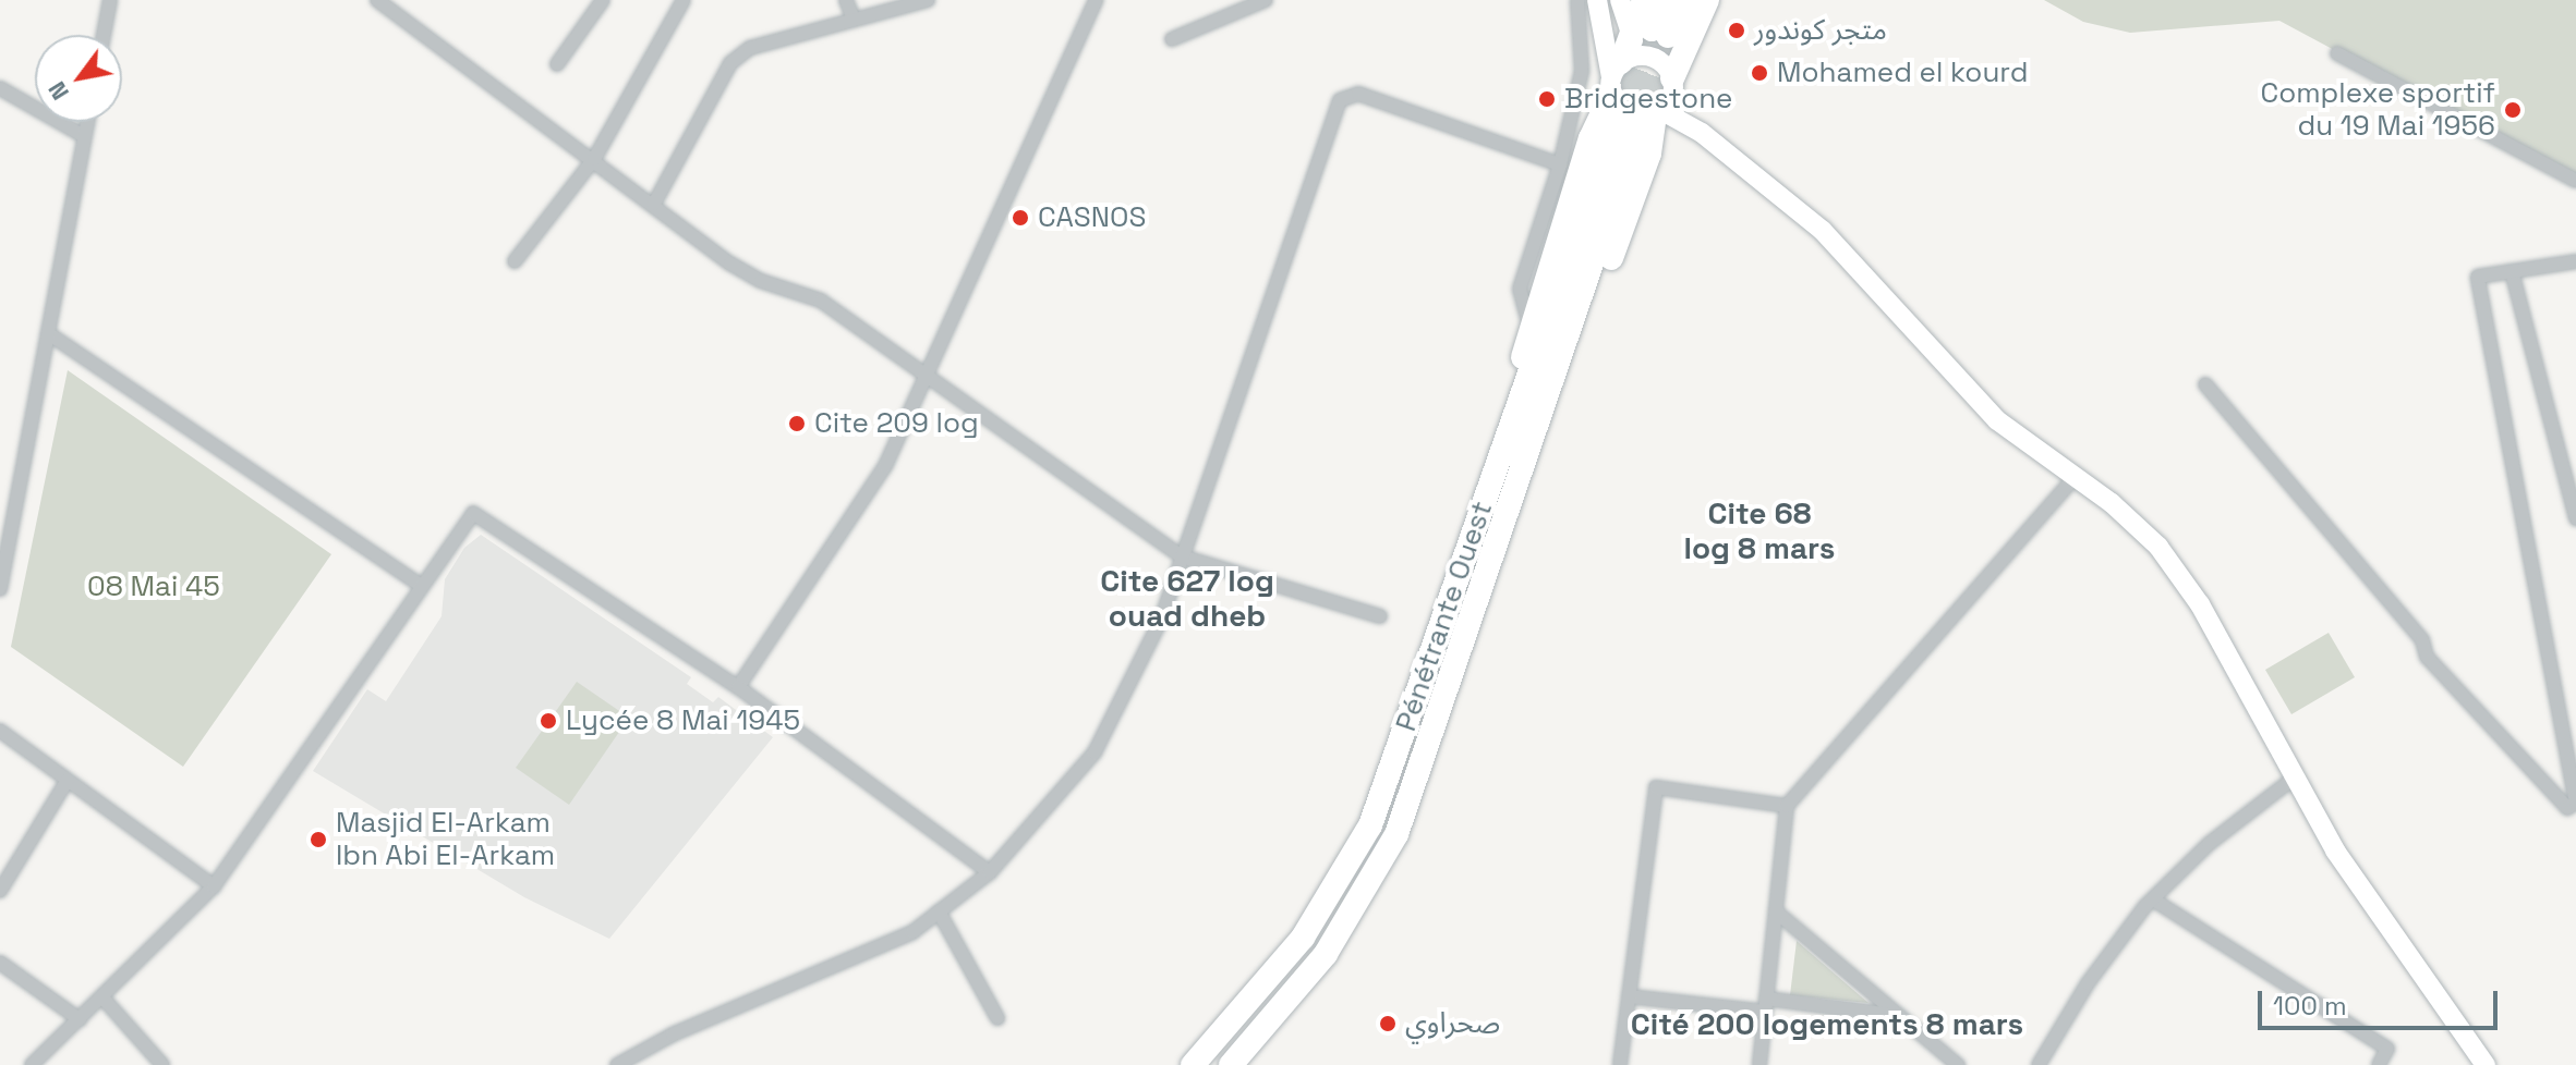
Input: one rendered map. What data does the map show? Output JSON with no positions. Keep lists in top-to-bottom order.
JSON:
{
  "streets": {
    "highway": ["Pénétrante Ouest"]
  },
  "districts": ["Cite 68 log 8 mars", "Cite 627 log ouad dheb", "Cité 200 logements 8 mars"],
  "parks": ["08 Mai 45"],
  "places": [
    "متجر كوندور",
    "Mohamed el kourd",
    "Bridgestone",
    "Complexe sportif du 19 Mai 1956",
    "CASNOS",
    "Cite 209 log",
    "Lycée 8 Mai 1945",
    "Masjid El-Arkam Ibn Abi El-Arkam",
    "صحراوي"
  ],
  "scale_bar": "100 m",
  "north": "bottom left"
}
